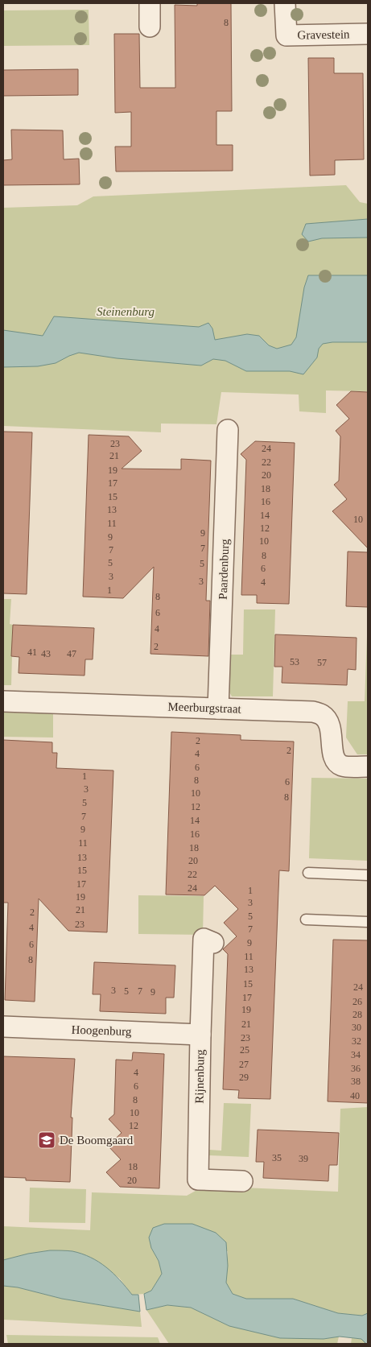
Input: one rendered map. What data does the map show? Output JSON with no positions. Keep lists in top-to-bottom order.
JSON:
{
  "streets": {
    "street": [
      "Gravestein",
      "Paardenburg",
      "Meerburgstraat",
      "Hoogenburg",
      "Rijnenburg"
    ]
  },
  "crossings": [
    ["Paardenburg", "Meerburgstraat"],
    ["Hoogenburg", "Rijnenburg"]
  ],
  "parks": ["Steinenburg"],
  "places": {
    "school or university": ["De Boomgaard"]
  },
  "house_numbers": [
    "8",
    "23",
    "24",
    "21",
    "22",
    "19",
    "20",
    "17",
    "18",
    "15",
    "16",
    "13",
    "14",
    "10",
    "11",
    "12",
    "9",
    "9",
    "10",
    "7",
    "7",
    "8",
    "5",
    "5",
    "6",
    "3",
    "3",
    "4",
    "1",
    "8",
    "6",
    "4",
    "2",
    "41",
    "43",
    "47",
    "53",
    "57",
    "2",
    "2",
    "4",
    "6",
    "1",
    "8",
    "6",
    "3",
    "10",
    "8",
    "5",
    "12",
    "7",
    "14",
    "9",
    "16",
    "11",
    "18",
    "13",
    "20",
    "15",
    "22",
    "17",
    "24",
    "1",
    "19",
    "3",
    "21",
    "2",
    "5",
    "23",
    "4",
    "7",
    "9",
    "6",
    "11",
    "8",
    "13",
    "15",
    "24",
    "3",
    "5",
    "7",
    "9",
    "17",
    "26",
    "19",
    "28",
    "21",
    "30",
    "23",
    "32",
    "25",
    "34",
    "27",
    "36",
    "4",
    "29",
    "38",
    "6",
    "40",
    "8",
    "10",
    "12",
    "35",
    "39",
    "18",
    "20"
  ]
}
